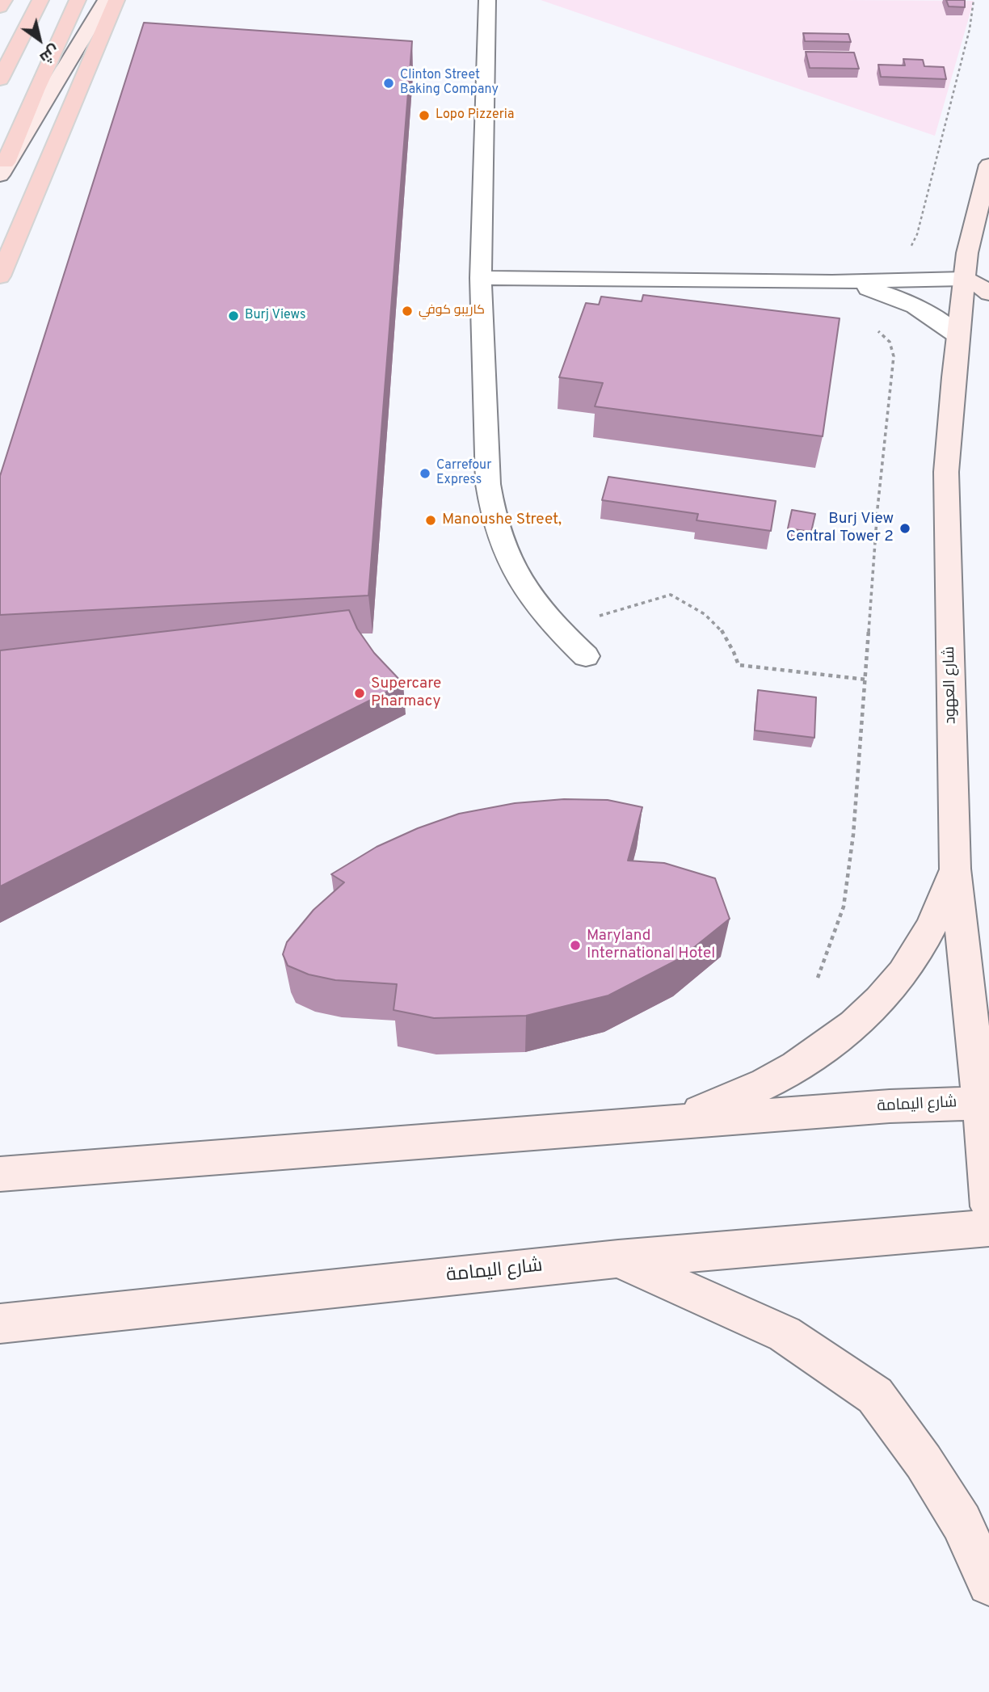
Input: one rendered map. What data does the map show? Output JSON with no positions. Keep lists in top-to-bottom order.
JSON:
{
  "streets": {
    "street": ["شارع العهود", "شارع اليمامة"]
  },
  "crossings": [
    ["شارع العهود", "شارع اليمامة"]
  ],
  "places": [
    "Clinton Street Baking Company",
    "Lopo Pizzeria",
    "كاريبو كوفي",
    "Burj Views",
    "Carrefour Express",
    "Manoushe Street,",
    "Burj View Central Tower 2",
    "Supercare Pharmacy",
    "Maryland International Hotel"
  ],
  "north": "bottom right"
}
